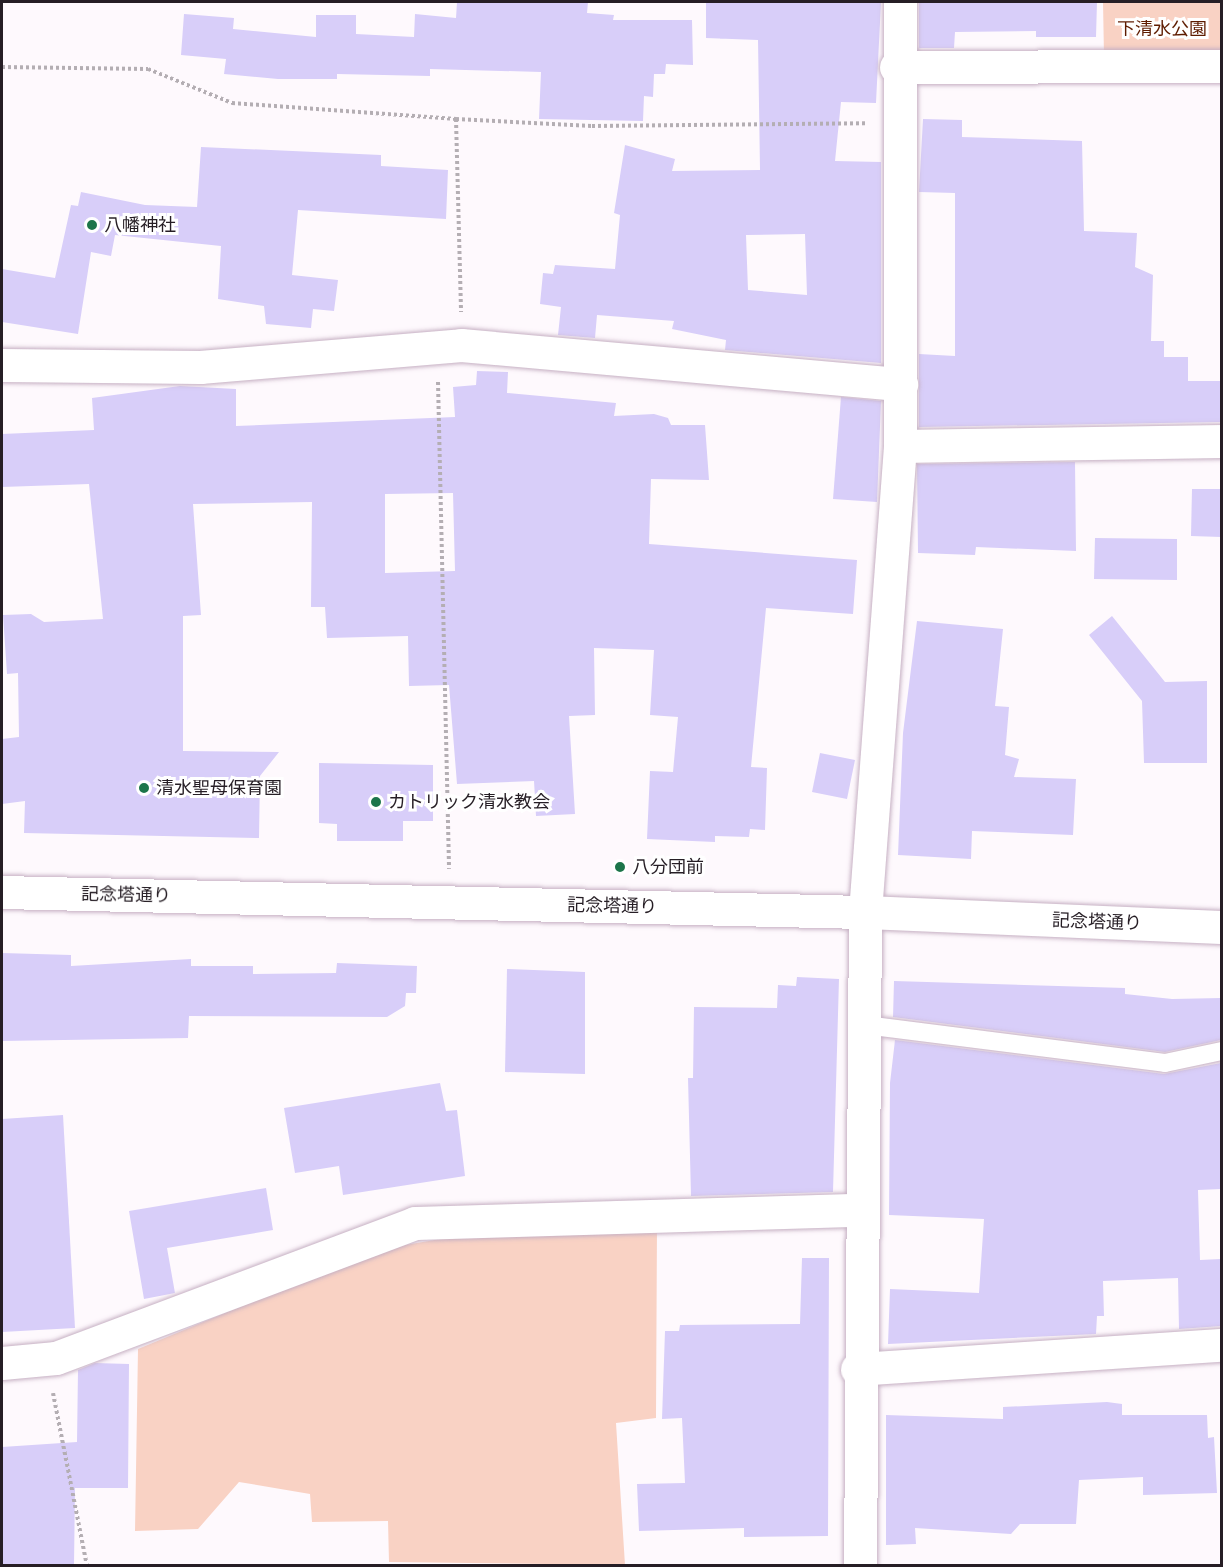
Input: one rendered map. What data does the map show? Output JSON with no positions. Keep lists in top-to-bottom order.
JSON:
{
  "streets": {
    "street": ["記念塔通り"]
  },
  "parks": ["下清水公園"],
  "places": [
    "八幡神社",
    "清水聖母保育園",
    "カトリック清水教会",
    "八分団前"
  ]
}
